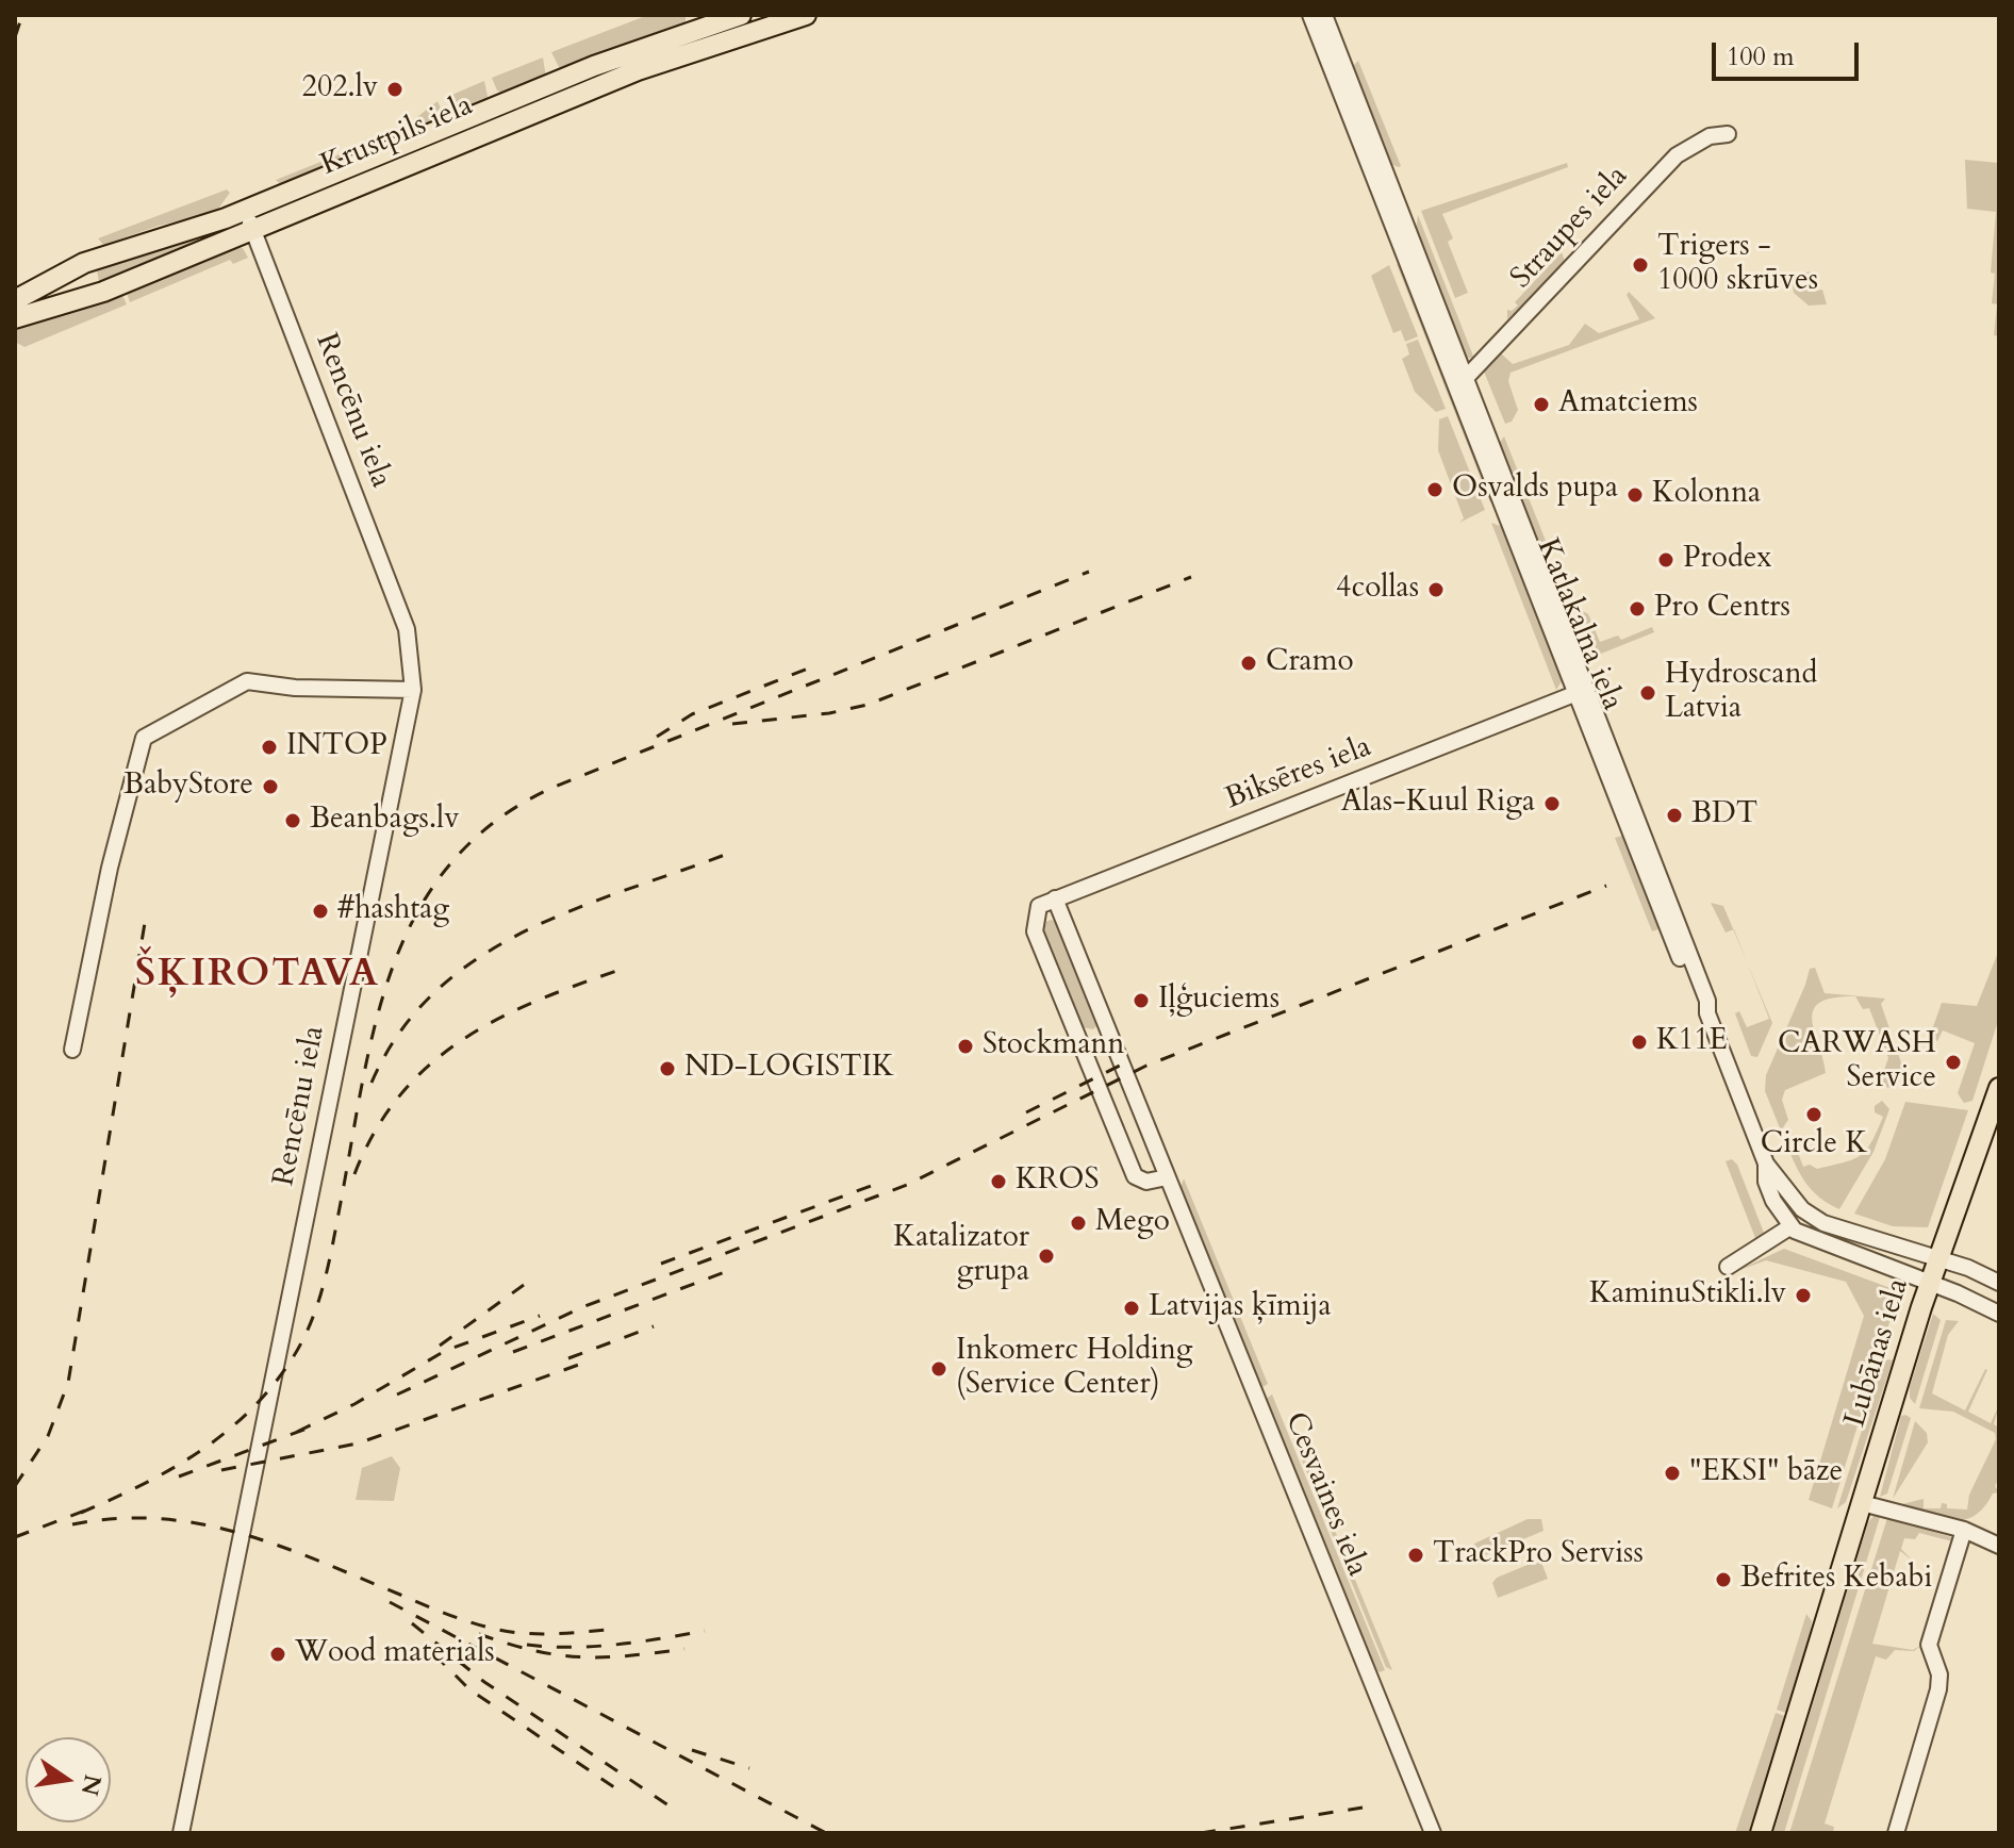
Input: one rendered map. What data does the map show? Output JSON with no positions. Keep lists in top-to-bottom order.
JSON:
{
  "streets": {
    "main road": ["Krustpils iela", "Lubānas iela"],
    "street": [
      "Straupes iela",
      "Rencēnu iela",
      "Katlakalna iela",
      "Biksēres iela",
      "Cesvaines iela"
    ]
  },
  "crossings": [
    ["Krustpils iela", "Rencēnu iela"],
    ["Straupes iela", "Katlakalna iela"],
    ["Katlakalna iela", "Biksēres iela"],
    ["Katlakalna iela", "Lubānas iela"],
    ["Biksēres iela", "Cesvaines iela"]
  ],
  "districts": ["ŠĶIROTAVA"],
  "places": [
    "202.lv",
    "Trigers - 1000 skrūves",
    "Amatciems",
    "Osvalds pupa",
    "Kolonna",
    "Prodex",
    "4collas",
    "Pro Centrs",
    "Cramo",
    "Hydroscand Latvia",
    "INTOP",
    "BabyStore",
    "Alas-Kuul Riga",
    "BDT",
    "Beanbags.lv",
    "#hashtag",
    "Iļģuciems",
    "K11E",
    "Stockmann",
    "CARWASH Service",
    "ND-LOGISTIK",
    "Circle K",
    "KROS",
    "Mego",
    "Katalizator grupa",
    "KaminuStikli.lv",
    "Latvijas ķīmija",
    "Inkomerc Holding (Service Center)",
    "\"EKSI\" bāze",
    "TrackPro Serviss",
    "Befrites Kebabi",
    "Wood materials"
  ],
  "scale_bar": "100 m",
  "north": "right"
}
